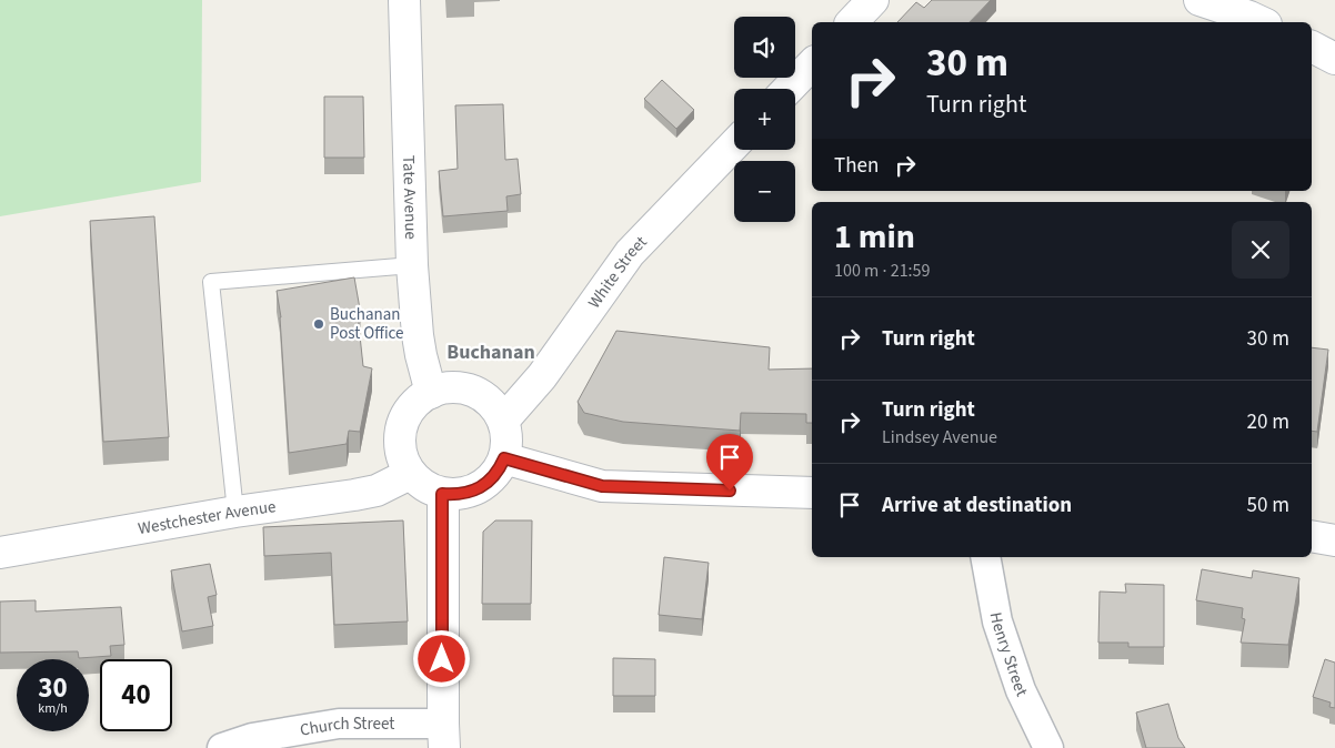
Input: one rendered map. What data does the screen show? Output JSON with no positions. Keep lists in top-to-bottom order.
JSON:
{
  "streets": {
    "street": [
      "Tate Avenue",
      "White Street",
      "Westchester Avenue",
      "Henry Street",
      "Church Street"
    ]
  },
  "crossings": [
    ["Tate Avenue", "White Street"],
    ["Tate Avenue", "Westchester Avenue"],
    ["White Street", "Westchester Avenue"]
  ],
  "districts": ["Buchanan"],
  "places": ["Buchanan Post Office"],
  "page": {
    "map_buttons": ["+", "−"],
    "turn": ["30 m", "Turn right"],
    "then": "Then",
    "heading": ["1 min", "100 m · 21:59"],
    "list": [
      {
        "name": "Turn right",
        "value": "30 m"
      },
      {
        "name": "Turn right",
        "note": "Lindsey Avenue",
        "value": "20 m"
      },
      {
        "name": "Arrive at destination",
        "value": "50 m"
      }
    ],
    "speed": "30 km/h",
    "limit": "40"
  }
}
